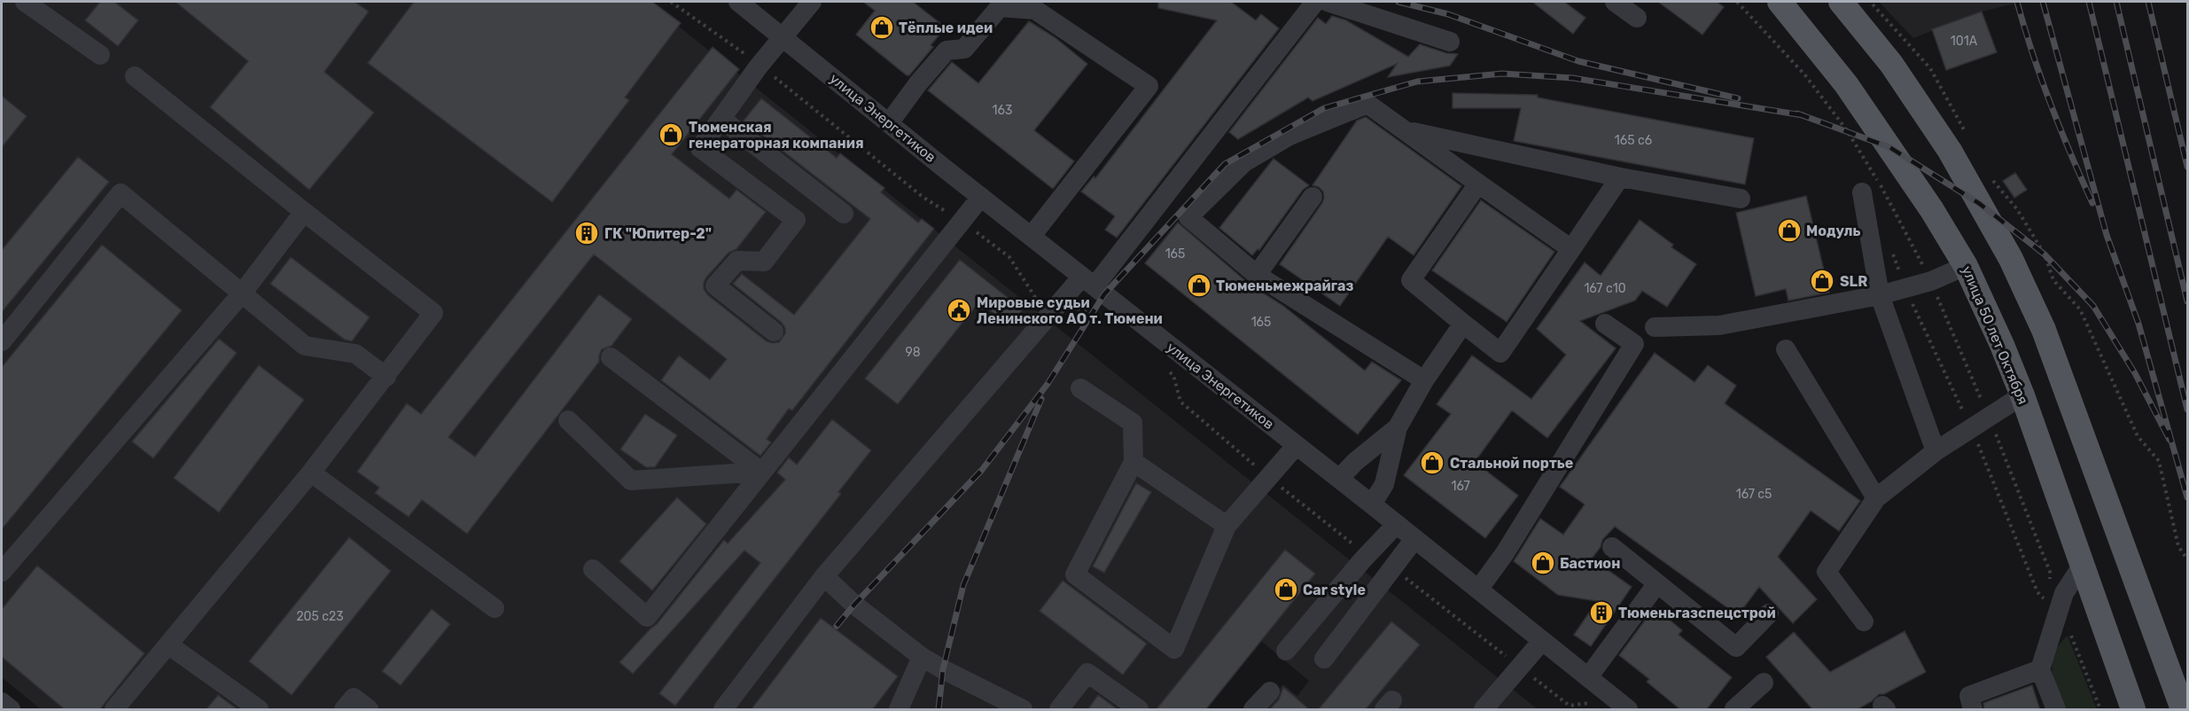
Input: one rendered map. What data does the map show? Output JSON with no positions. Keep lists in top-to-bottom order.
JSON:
{
  "streets": {
    "main road": ["улица 50 лет Октября"],
    "street": ["улица Энергетиков"]
  },
  "places": {
    "shop": [
      "Тёплые идеи",
      "Тюменская генераторная компания",
      "Модуль",
      "SLR",
      "Тюменьмежрайгаз",
      "Стальной портье",
      "Бастион",
      "Car style"
    ],
    "building": ["ГК \"Юпитер-2\"", "Тюменьгазспецстрой"],
    "public building": ["Мировые судьи Ленинского АО т. Тюмени"]
  },
  "house_numbers": [
    "101А",
    "163",
    "165 с6",
    "165",
    "167 с10",
    "165",
    "98",
    "167",
    "167 с5",
    "205 с23"
  ]
}
